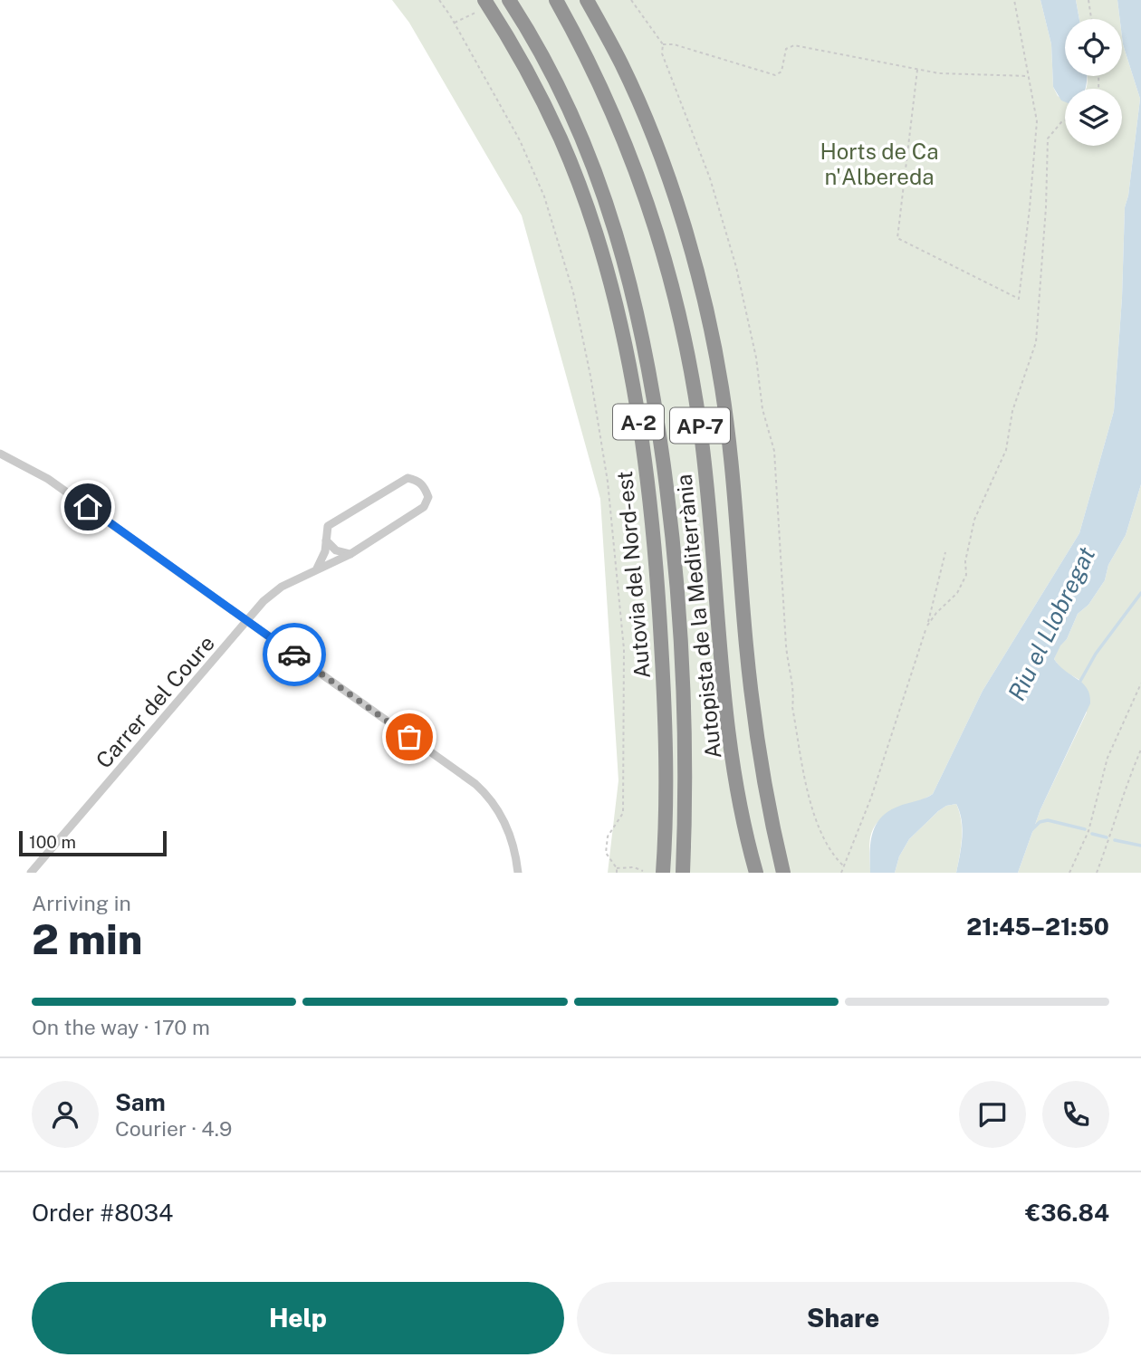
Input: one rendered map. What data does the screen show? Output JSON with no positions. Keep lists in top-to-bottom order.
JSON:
{
  "streets": {
    "highway": [
      "A-2",
      "AP-7",
      "Autovia del Nord-est",
      "Autopista de la Mediterrània"
    ],
    "street": ["Carrer del Coure"]
  },
  "water": ["Riu el Llobregat"],
  "parks": ["Horts de Ca n'Albereda"],
  "scale_bar": "100 m",
  "page": {
    "scale": "100 m",
    "heading": ["2 min", "Arriving in", "21:45–21:50"],
    "panel": [
      "Sam",
      "Courier · 4.9",
      "Order #8034",
      "€36.84"
    ],
    "bar": "On the way · 170 m",
    "buttons": ["Help", "Share"]
  }
}
